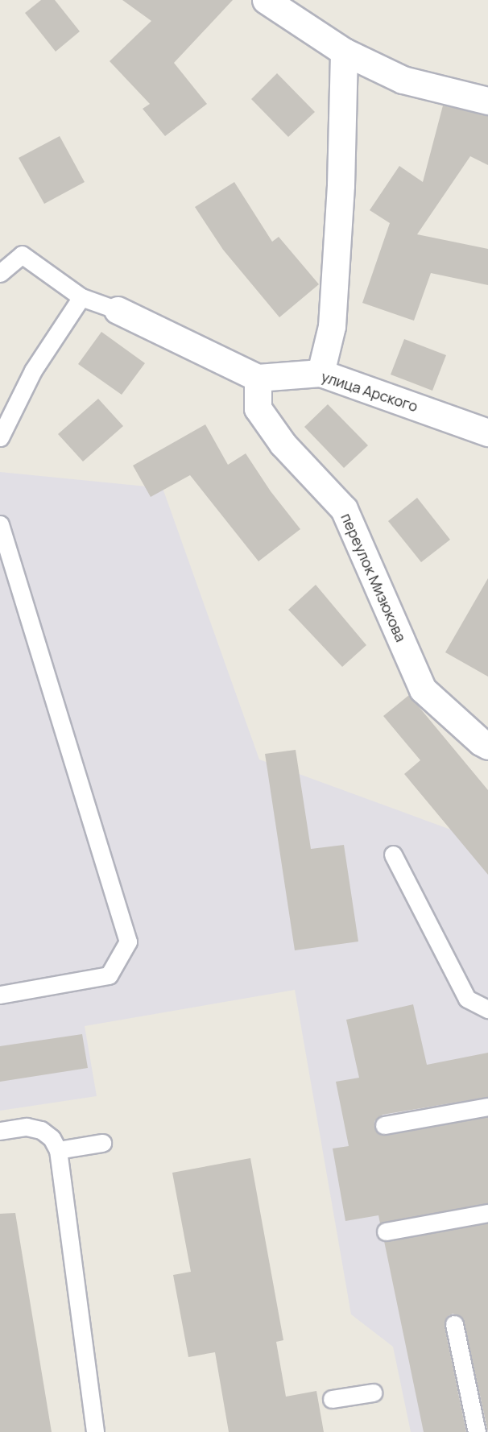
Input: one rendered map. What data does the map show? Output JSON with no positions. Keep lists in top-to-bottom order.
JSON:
{
  "streets": {
    "street": ["улица Арского", "переулок Мизюкова"]
  },
  "crossings": [
    ["улица Арского", "переулок Мизюкова"]
  ]
}
